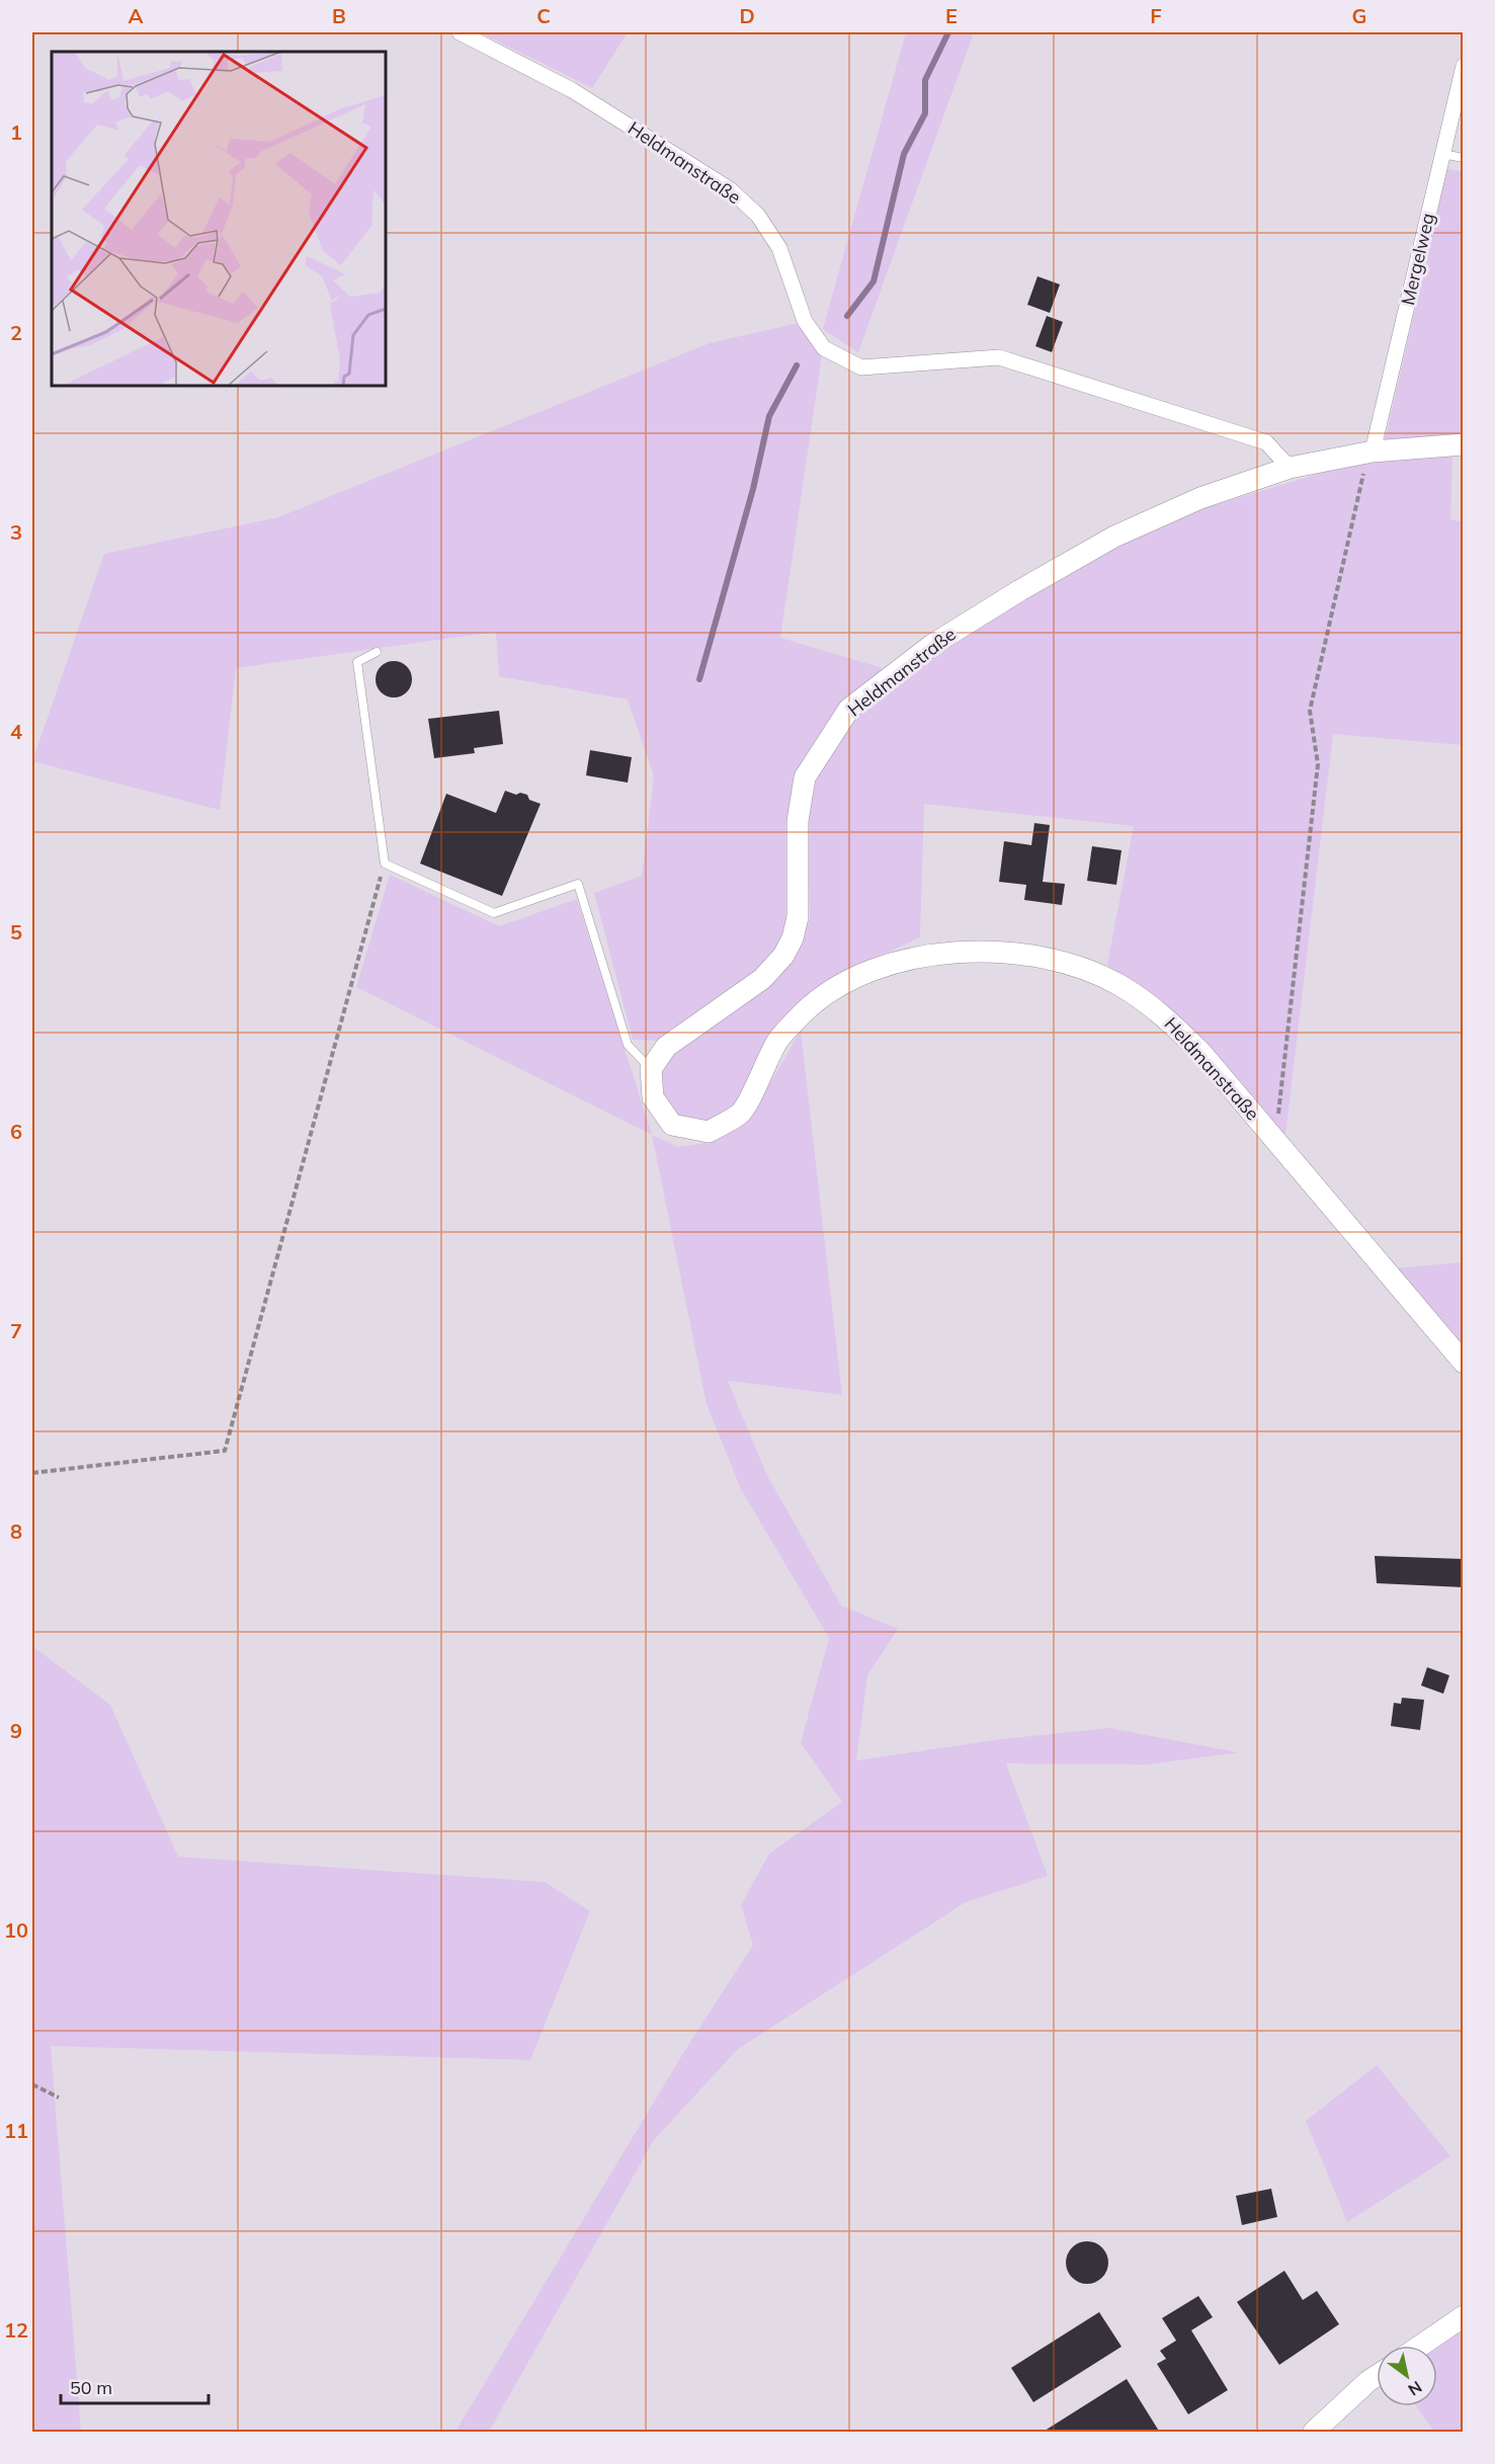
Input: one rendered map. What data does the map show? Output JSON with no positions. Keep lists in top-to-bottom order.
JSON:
{
  "streets": {
    "main road": ["Heldmanstraße"],
    "street": ["Mergelweg"]
  },
  "crossings": [
    ["Heldmanstraße", "Mergelweg"]
  ],
  "scale_bar": "50 m",
  "north": "bottom right",
  "grid": {
    "columns": [
      "A",
      "B",
      "C",
      "D",
      "E",
      "F",
      "G"
    ],
    "rows": [
      "1",
      "2",
      "3",
      "4",
      "5",
      "6",
      "7",
      "8",
      "9",
      "10",
      "11",
      "12"
    ]
  }
}
